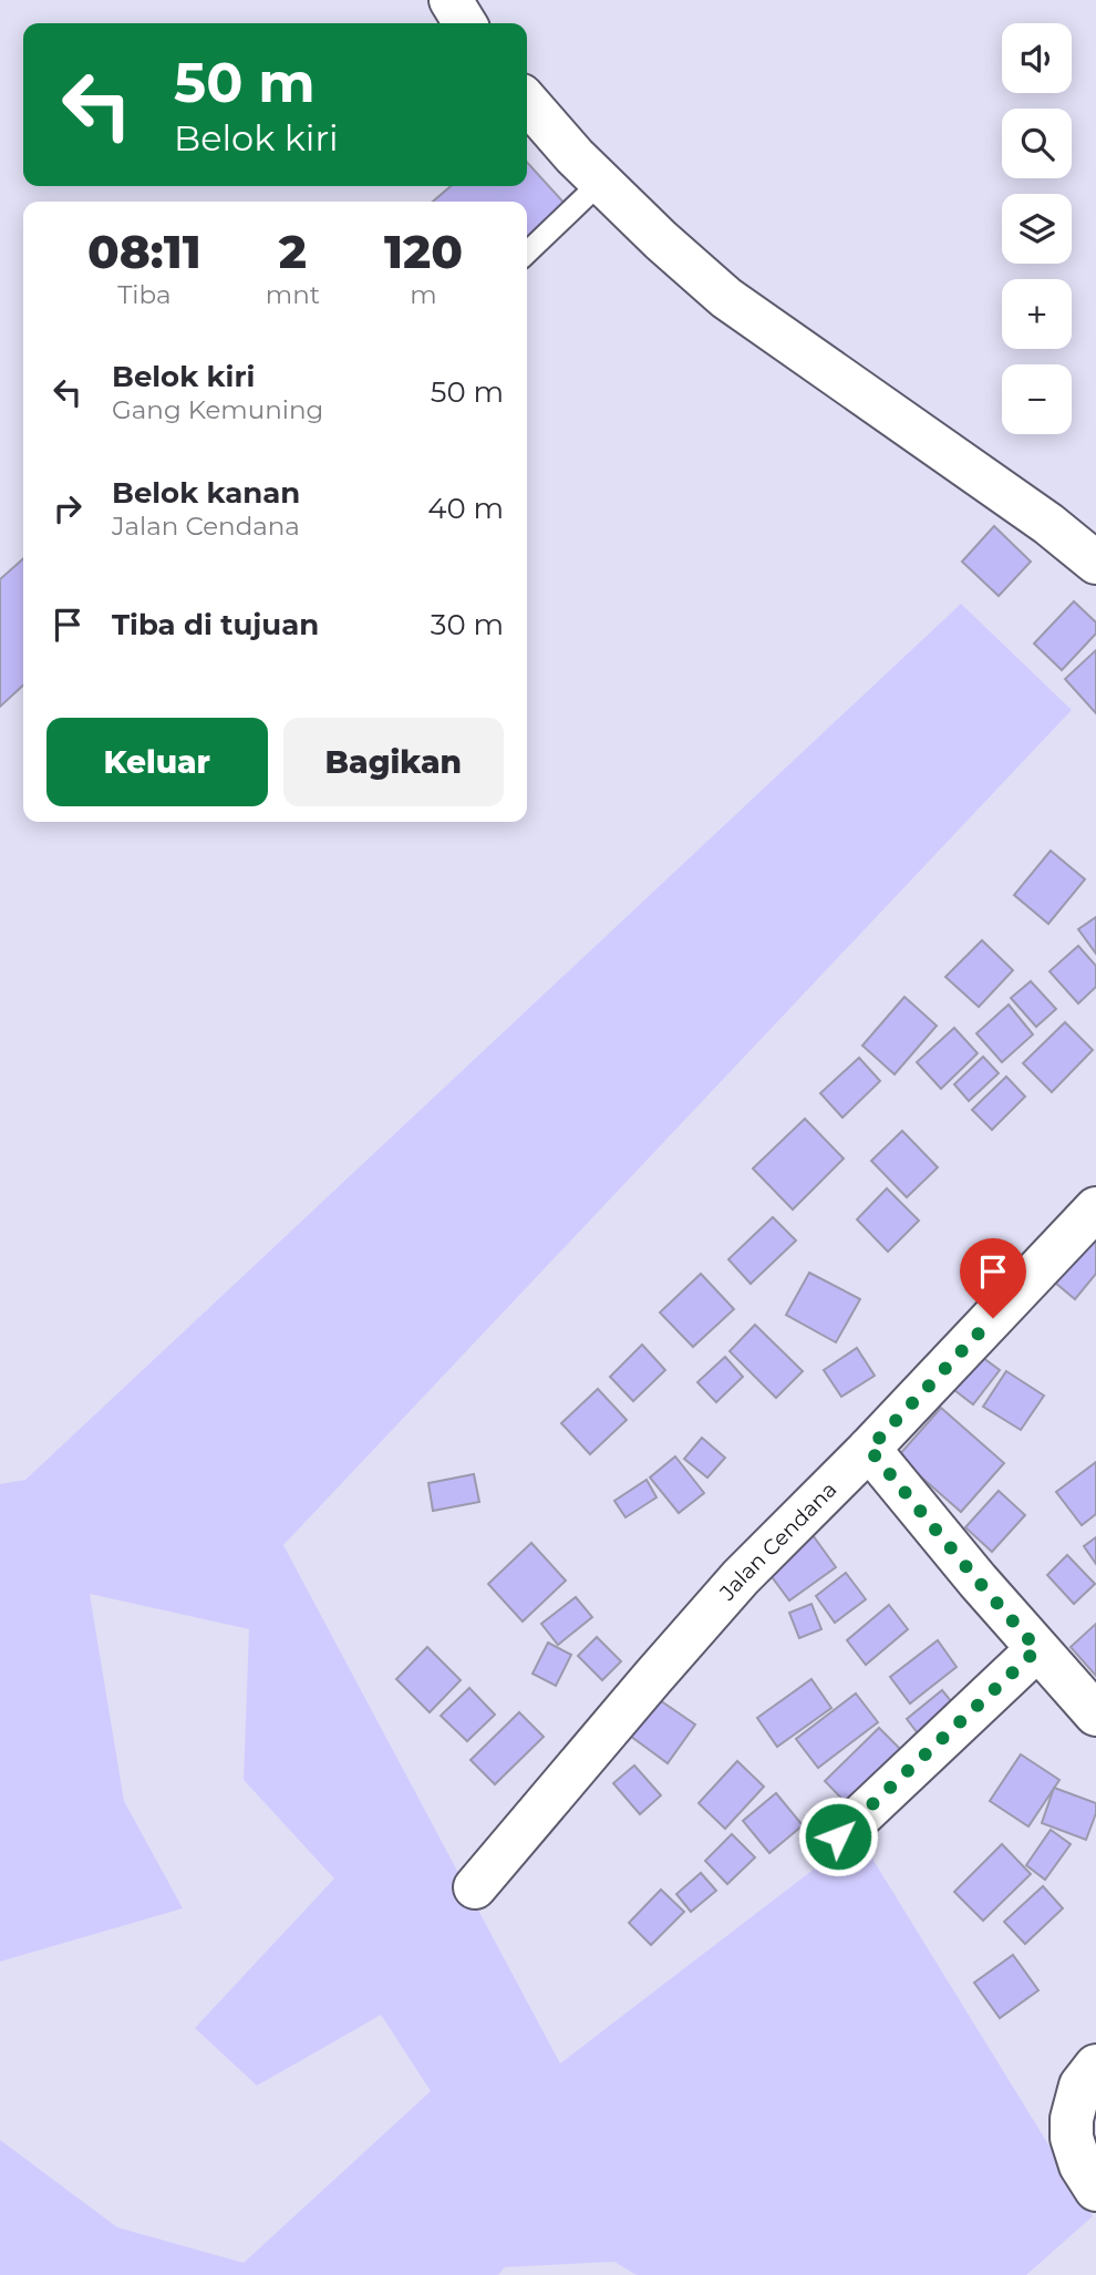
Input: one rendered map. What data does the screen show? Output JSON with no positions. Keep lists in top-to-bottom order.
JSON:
{
  "streets": {
    "street": ["Jalan Cendana"]
  },
  "page": {
    "map_buttons": ["+", "−"],
    "turn": ["50 m", "Belok kiri"],
    "eta": [
      "08:11",
      "Tiba",
      "2",
      "mnt",
      "120",
      "m"
    ],
    "list": [
      {
        "name": "Belok kiri",
        "note": "Gang Kemuning",
        "value": "50 m"
      },
      {
        "name": "Belok kanan",
        "note": "Jalan Cendana",
        "value": "40 m"
      },
      {
        "name": "Tiba di tujuan",
        "value": "30 m"
      }
    ],
    "buttons": ["Keluar", "Bagikan"]
  }
}
